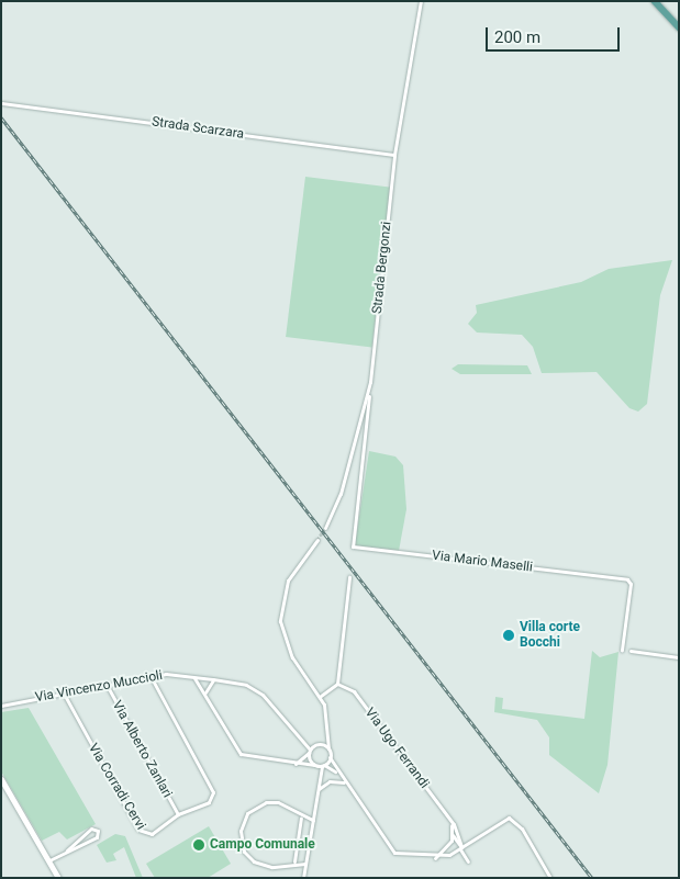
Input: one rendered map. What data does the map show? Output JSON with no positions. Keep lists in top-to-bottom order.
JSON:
{
  "streets": {
    "street": [
      "Strada Scarzara",
      "Strada Bergonzi",
      "Via Mario Maselli",
      "Via Vincenzo Muccioli",
      "Via Ugo Ferrandi",
      "Via Alberto Zanlari",
      "Via Corradi Cervi"
    ]
  },
  "crossings": [
    ["Strada Scarzara", "Strada Bergonzi"],
    ["Strada Bergonzi", "Via Mario Maselli"],
    ["Via Vincenzo Muccioli", "Via Alberto Zanlari"],
    ["Via Vincenzo Muccioli", "Via Corradi Cervi"],
    ["Via Alberto Zanlari", "Via Corradi Cervi"]
  ],
  "places": ["Villa corte Bocchi", "Campo Comunale"],
  "scale_bar": "200 m"
}
